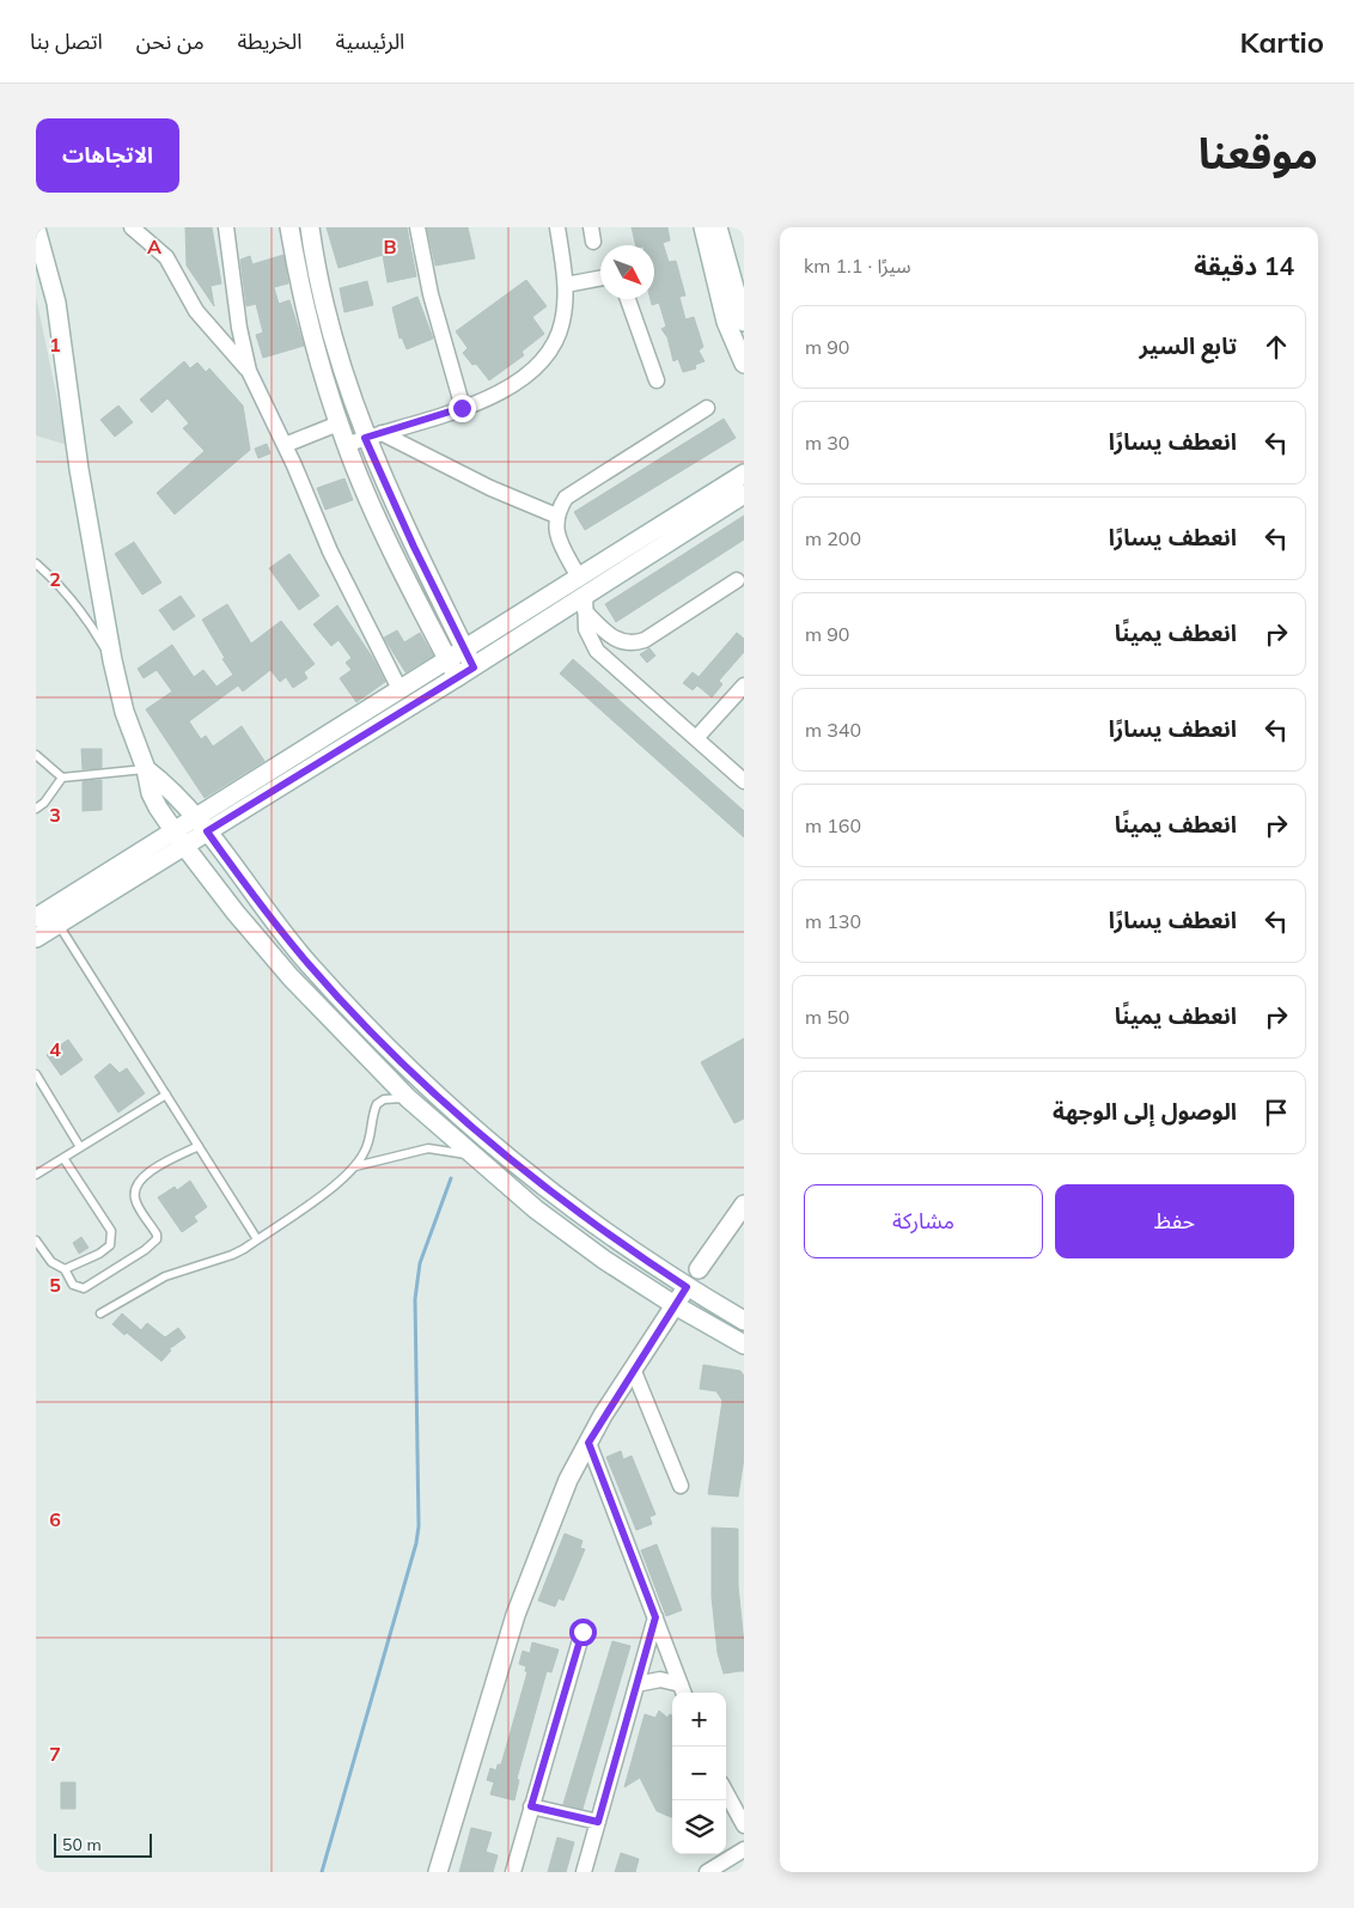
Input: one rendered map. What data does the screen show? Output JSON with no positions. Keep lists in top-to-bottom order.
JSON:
{
  "scale_bar": "50 m",
  "north": "bottom right",
  "page": {
    "header": "Kartio",
    "nav": [
      "الرئيسية",
      "الخريطة",
      "من نحن",
      "اتصل بنا"
    ],
    "title": "موقعنا",
    "buttons": [
      "الاتجاهات",
      ["حفظ", "مشاركة"]
    ],
    "heading": ["14 دقيقة", "سيرًا · 1.1 km"],
    "list": [
      ["تابع السير", "90 m"],
      ["انعطف يسارًا", "30 m"],
      ["انعطف يسارًا", "200 m"],
      ["انعطف يمينًا", "90 m"],
      ["انعطف يسارًا", "340 m"],
      ["انعطف يمينًا", "160 m"],
      ["انعطف يسارًا", "130 m"],
      ["انعطف يمينًا", "50 m"],
      "الوصول إلى الوجهة"
    ],
    "map_buttons": ["+", "−"],
    "scale": "50 m"
  },
  "grid": {
    "columns": ["A", "B"],
    "rows": [
      "1",
      "2",
      "3",
      "4",
      "5",
      "6",
      "7"
    ]
  }
}
